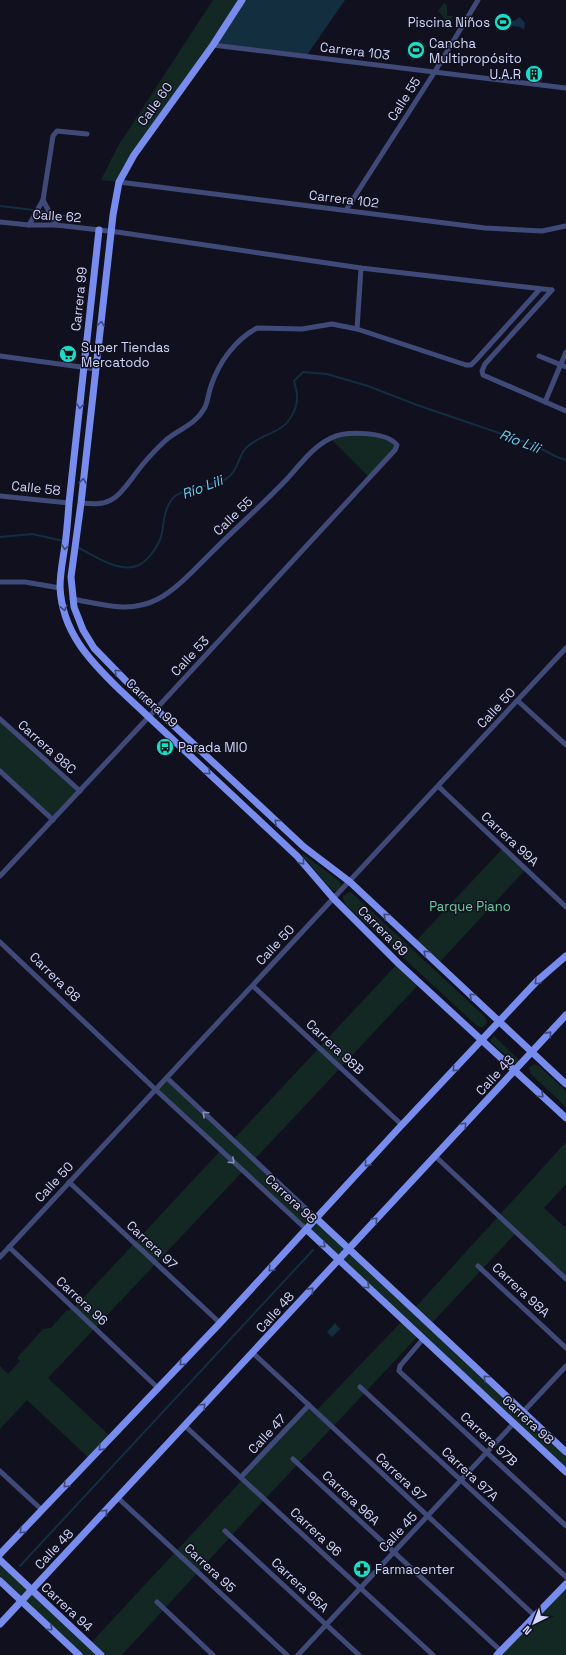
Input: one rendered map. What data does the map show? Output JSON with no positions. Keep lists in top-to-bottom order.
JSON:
{
  "streets": {
    "street": [
      "Carrera 103",
      "Calle 55",
      "Calle 60",
      "Carrera 102",
      "Calle 62",
      "Carrera 99",
      "Calle 58",
      "Calle 53",
      "Calle 50",
      "Carrera 98C",
      "Carrera 99A",
      "Carrera 98",
      "Carrera 98B",
      "Calle 48",
      "Carrera 97",
      "Carrera 98A",
      "Carrera 96",
      "Calle 47",
      "Carrera 97B",
      "Carrera 97A",
      "Carrera 96A",
      "Calle 45",
      "Carrera 95",
      "Carrera 95A",
      "Carrera 94"
    ]
  },
  "crossings": [
    ["Carrera 103", "Calle 55"],
    ["Carrera 103", "Calle 60"],
    ["Calle 55", "Carrera 102"],
    ["Calle 55", "Carrera 99"],
    ["Calle 55", "Calle 53"],
    ["Calle 60", "Carrera 102"],
    ["Calle 60", "Calle 62"],
    ["Calle 60", "Carrera 99"],
    ["Calle 62", "Carrera 99"],
    ["Carrera 99", "Calle 58"],
    ["Carrera 99", "Calle 53"],
    ["Carrera 99", "Calle 50"],
    ["Carrera 99", "Calle 48"],
    ["Calle 53", "Carrera 98C"],
    ["Calle 50", "Carrera 99A"],
    ["Calle 50", "Carrera 98"],
    ["Calle 50", "Carrera 98B"],
    ["Calle 50", "Carrera 97"],
    ["Calle 50", "Carrera 96"],
    ["Carrera 98", "Calle 48"],
    ["Carrera 98", "Carrera 97B"],
    ["Carrera 98", "Calle 45"],
    ["Calle 48", "Carrera 97"],
    ["Calle 48", "Carrera 96"],
    ["Calle 48", "Carrera 95"],
    ["Calle 48", "Carrera 94"],
    ["Carrera 97", "Calle 47"],
    ["Carrera 97", "Calle 45"],
    ["Carrera 96", "Calle 47"],
    ["Carrera 96", "Calle 45"],
    ["Carrera 97B", "Calle 45"],
    ["Carrera 97A", "Calle 45"],
    ["Carrera 96A", "Calle 45"],
    ["Calle 45", "Carrera 95A"]
  ],
  "water": ["Río Lili"],
  "parks": ["Parque Piano"],
  "places": {
    "sports": ["Piscina Niños", "Cancha Multipropósito"],
    "building": ["U.A.R"],
    "supermarket": ["Super Tiendas Mercatodo"],
    "bus stop": ["Parada MIO"],
    "pharmacy": ["Farmacenter"]
  },
  "north": "bottom left"
}
